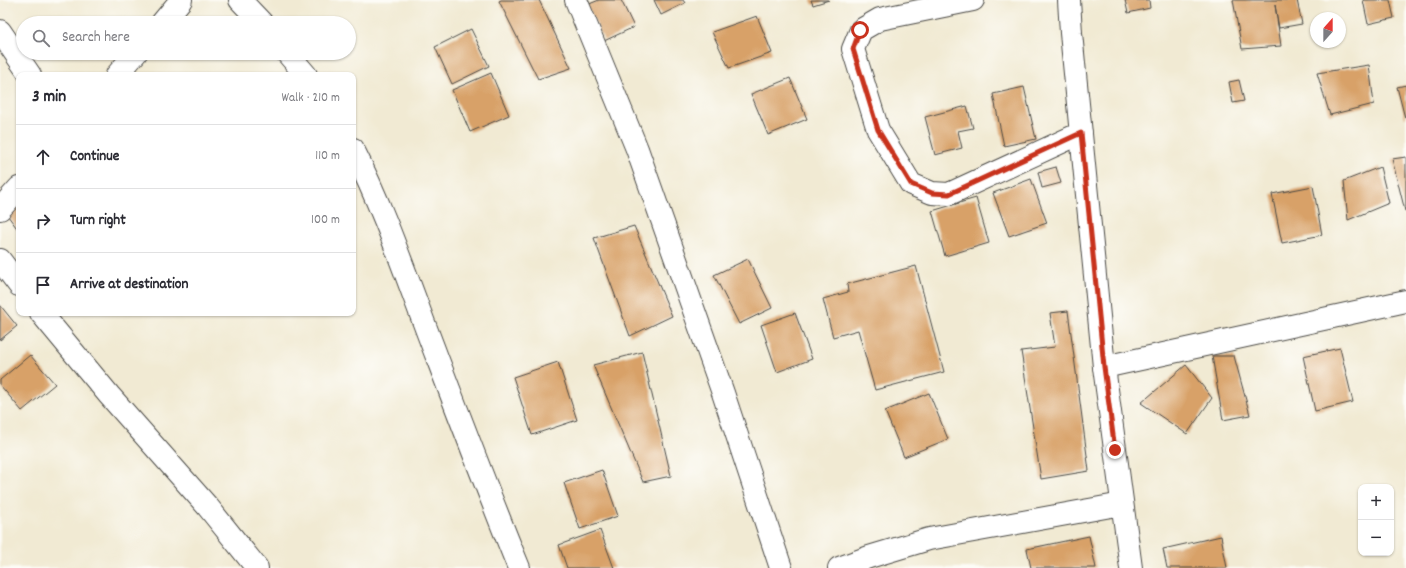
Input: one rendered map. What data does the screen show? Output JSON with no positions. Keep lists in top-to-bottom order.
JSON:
{
  "north": "top",
  "page": {
    "search": "Search here",
    "heading": ["3 min", "Walk · 210 m"],
    "list": [
      ["Continue", "110 m"],
      ["Turn right", "100 m"],
      "Arrive at destination"
    ],
    "map_buttons": ["+", "−"]
  }
}
